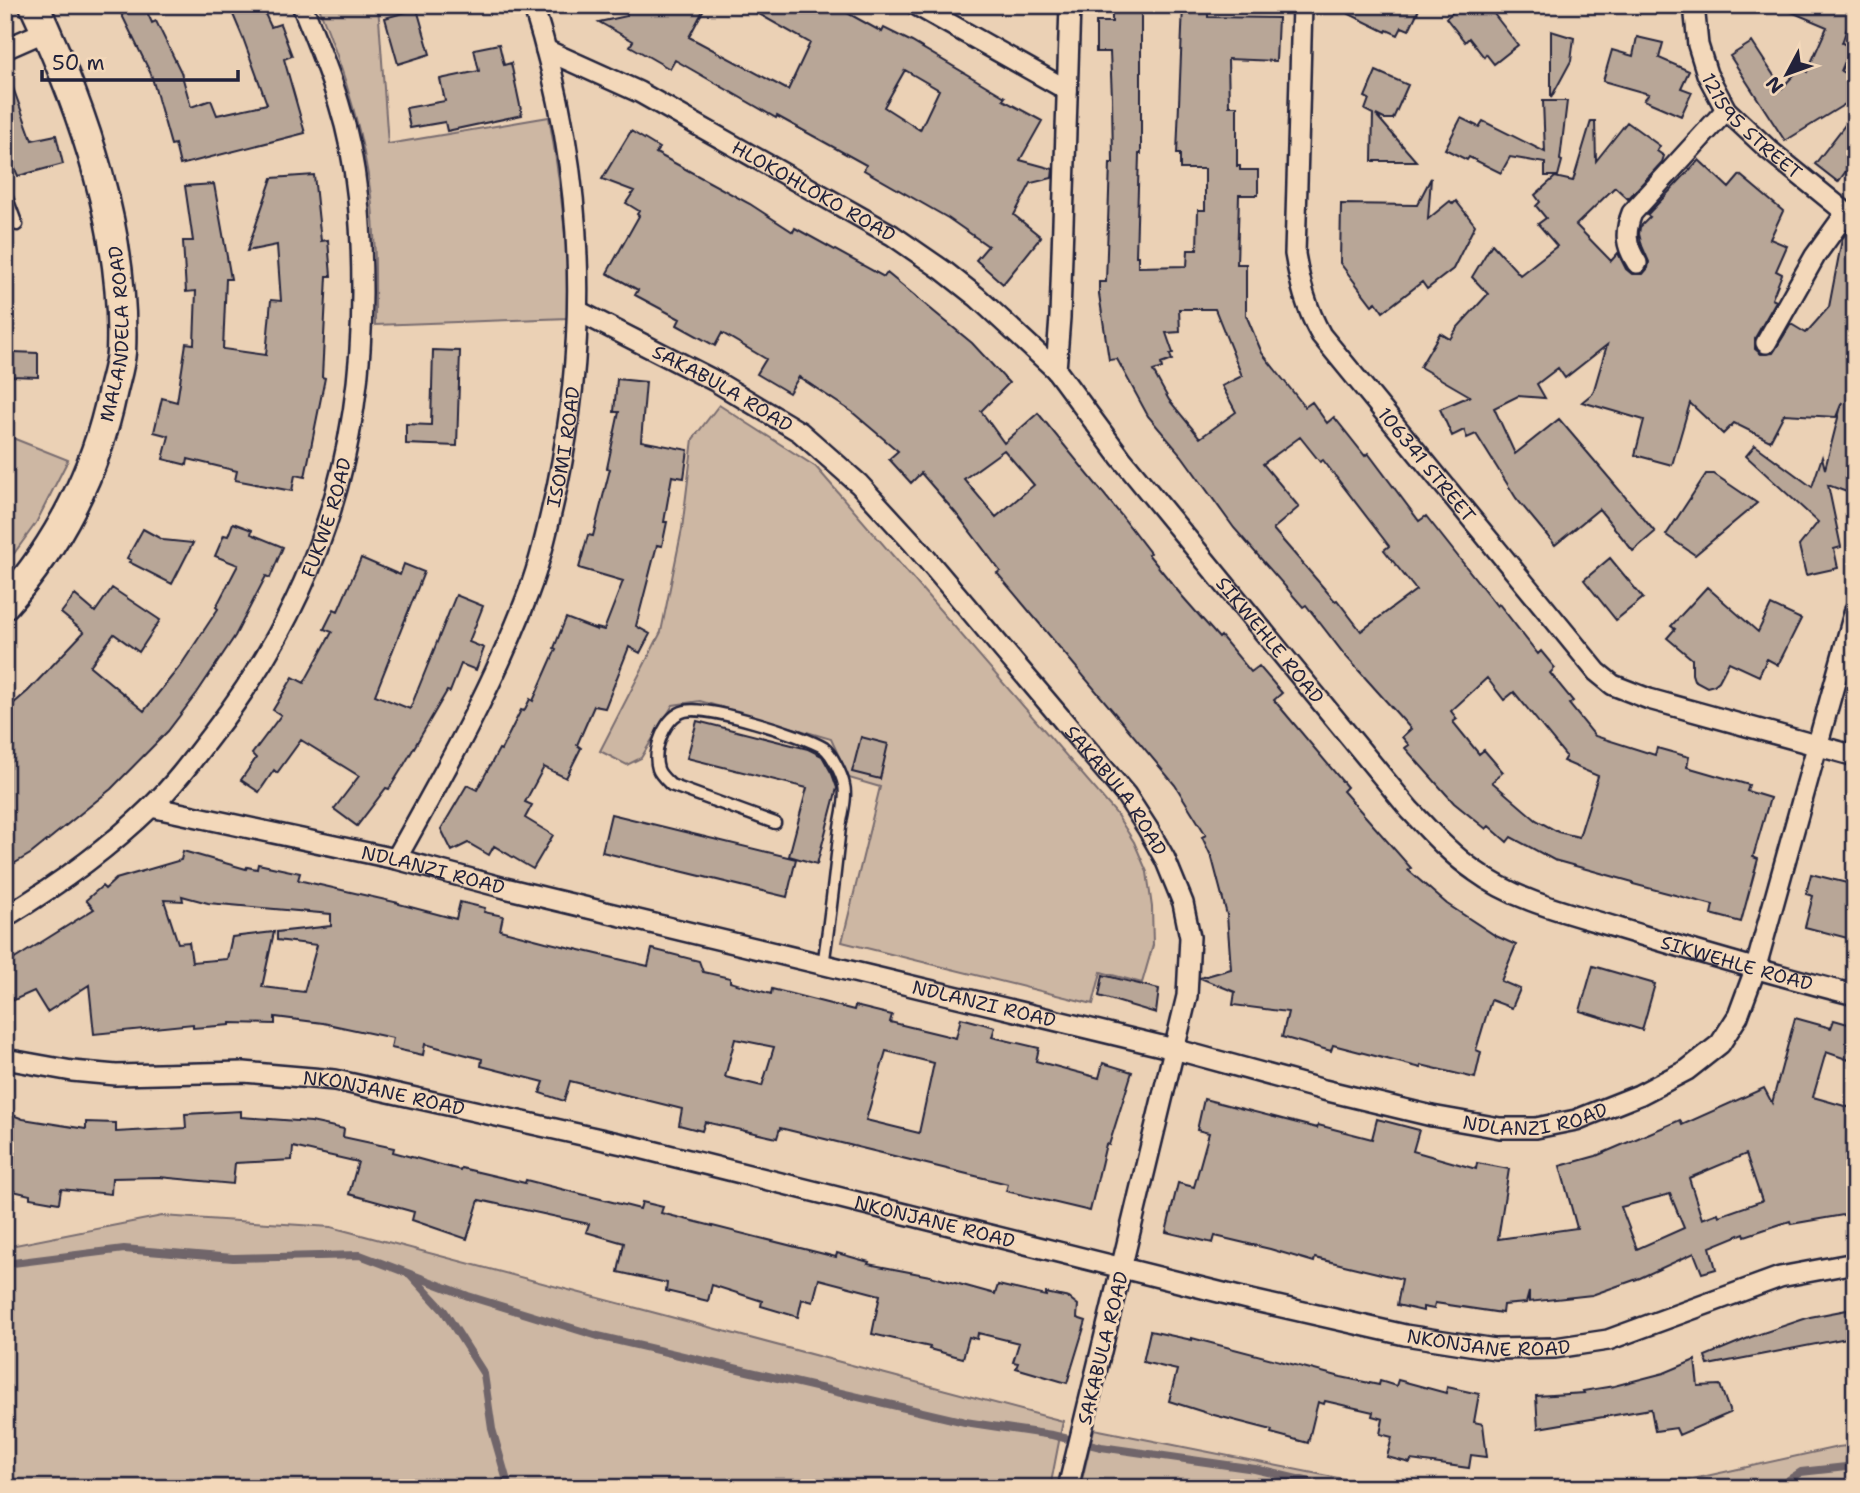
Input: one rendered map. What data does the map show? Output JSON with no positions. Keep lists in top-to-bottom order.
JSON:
{
  "streets": {
    "main road": ["MALANDELA ROAD"],
    "street": [
      "121595 STREET",
      "HLOKOHLOKO ROAD",
      "SAKABULA ROAD",
      "ISOMI ROAD",
      "106341 STREET",
      "FUKWE ROAD",
      "SIKWEHLE ROAD",
      "NDLANZI ROAD",
      "NKONJANE ROAD"
    ]
  },
  "crossings": [
    ["HLOKOHLOKO ROAD", "ISOMI ROAD"],
    ["HLOKOHLOKO ROAD", "SIKWEHLE ROAD"],
    ["SAKABULA ROAD", "ISOMI ROAD"],
    ["SAKABULA ROAD", "NDLANZI ROAD"],
    ["SAKABULA ROAD", "NKONJANE ROAD"],
    ["ISOMI ROAD", "NDLANZI ROAD"],
    ["FUKWE ROAD", "NDLANZI ROAD"],
    ["SIKWEHLE ROAD", "NDLANZI ROAD"]
  ],
  "scale_bar": "50 m",
  "north": "bottom left"
}
